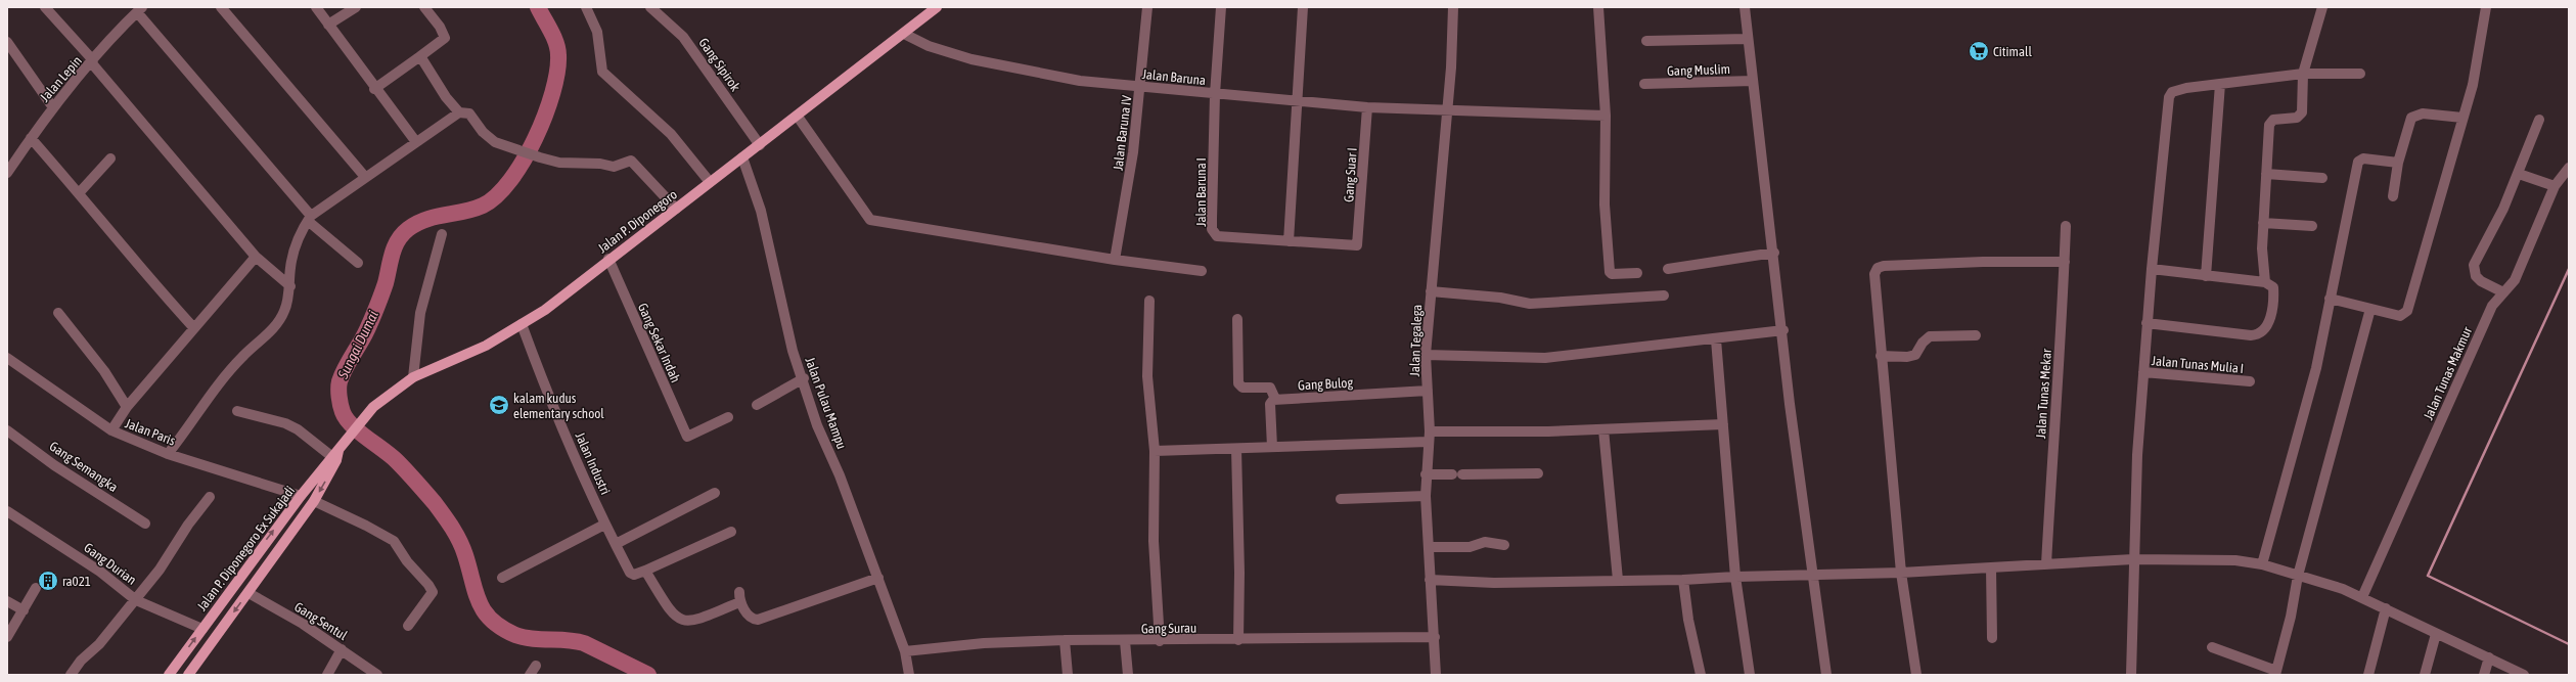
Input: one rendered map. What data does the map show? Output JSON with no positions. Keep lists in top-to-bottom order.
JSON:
{
  "streets": {
    "main road": ["Jalan P. Diponegoro", "Jalan P. Diponegoro Ex Sukajadi"],
    "street": [
      "Gang Sipirok",
      "Gang Muslim",
      "Jalan Baruna",
      "Jalan Lepin",
      "Jalan Baruna IV",
      "Gang Suar I",
      "Jalan Baruna I",
      "Jalan Tegalega",
      "Gang Sekar Indah",
      "Jalan Tunas Mulia I",
      "Jalan Tunas Makmur",
      "Gang Bulog",
      "Jalan Tunas Mekar",
      "Jalan Pulau Mampu",
      "Jalan Paris",
      "Jalan Industri",
      "Gang Semangka",
      "Gang Durian",
      "Gang Sentul",
      "Gang Surau"
    ]
  },
  "crossings": [
    ["Gang Sipirok", "Jalan P. Diponegoro"],
    ["Jalan Baruna", "Jalan Baruna IV"],
    ["Jalan Baruna", "Gang Suar I"],
    ["Jalan Baruna", "Jalan Baruna I"],
    ["Jalan Baruna", "Jalan P. Diponegoro"],
    ["Jalan Baruna", "Jalan Tegalega"],
    ["Gang Suar I", "Jalan Baruna I"],
    ["Jalan P. Diponegoro", "Gang Sekar Indah"],
    ["Jalan P. Diponegoro", "Jalan Pulau Mampu"],
    ["Jalan P. Diponegoro", "Jalan Industri"],
    ["Jalan P. Diponegoro", "Jalan P. Diponegoro Ex Sukajadi"],
    ["Jalan Tegalega", "Gang Bulog"],
    ["Jalan Tegalega", "Gang Surau"],
    ["Jalan Pulau Mampu", "Gang Surau"],
    ["Jalan Paris", "Jalan P. Diponegoro Ex Sukajadi"],
    ["Jalan P. Diponegoro Ex Sukajadi", "Gang Durian"]
  ],
  "water": ["Sungai Dumai"],
  "places": {
    "supermarket": ["Citimall"],
    "school or university": ["kalam kudus elementary school"],
    "building": ["ra021"]
  }
}
